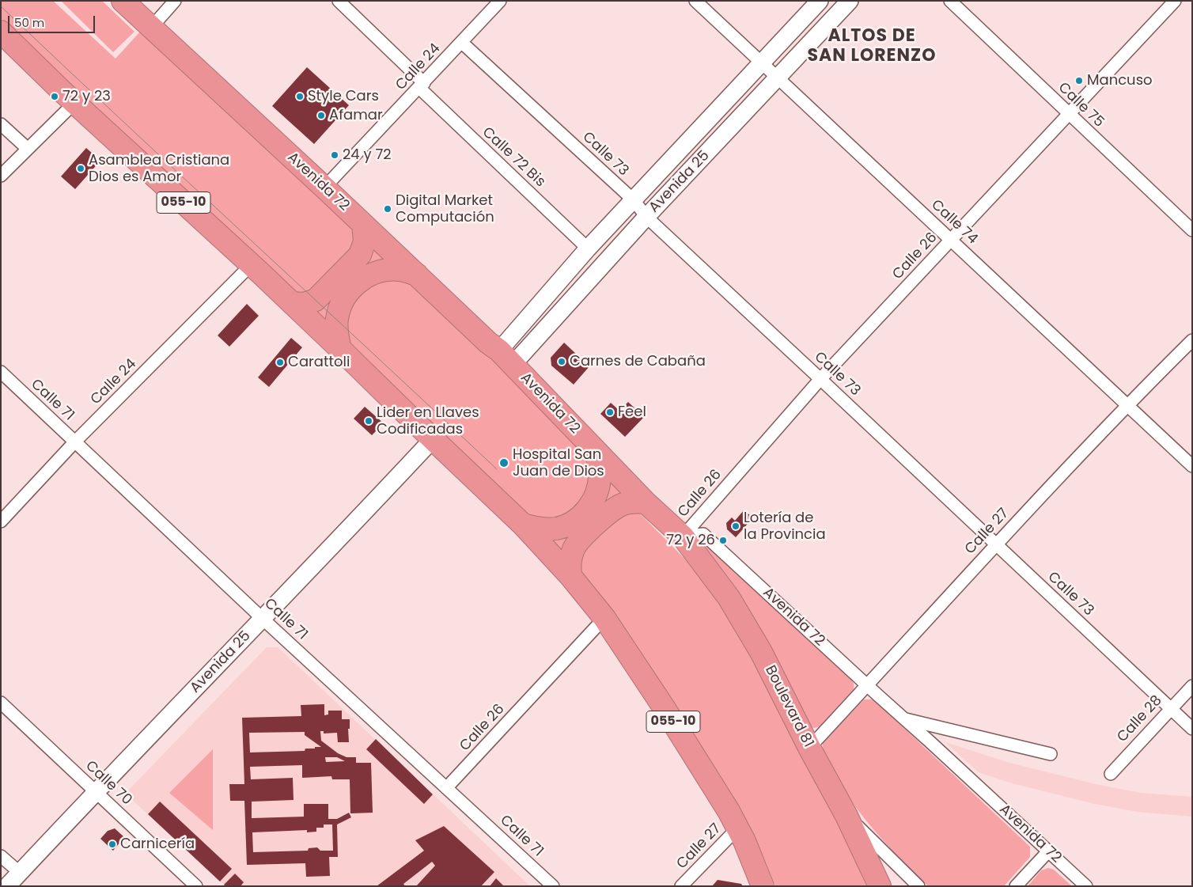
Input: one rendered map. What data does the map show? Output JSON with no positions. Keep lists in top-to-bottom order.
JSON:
{
  "streets": {
    "highway": ["Avenida 72", "055-10", "Boulevard 81"],
    "main road": ["Avenida 25"],
    "street": [
      "Calle 24",
      "Calle 75",
      "Calle 73",
      "Calle 72 Bis",
      "Calle 74",
      "Calle 26",
      "Calle 71",
      "Calle 27",
      "Calle 28",
      "Calle 70"
    ]
  },
  "crossings": [
    ["Calle 24", "Calle 73"],
    ["Calle 24", "Calle 72 Bis"],
    ["Calle 24", "Avenida 72"],
    ["Calle 24", "055-10"],
    ["Calle 24", "Calle 71"],
    ["Calle 75", "Calle 26"],
    ["Calle 73", "Avenida 25"],
    ["Calle 73", "Calle 26"],
    ["Calle 73", "Calle 27"],
    ["Calle 73", "Calle 28"],
    ["Calle 72 Bis", "Avenida 25"],
    ["Avenida 72", "Avenida 25"],
    ["Avenida 72", "Calle 26"],
    ["Avenida 72", "Calle 27"],
    ["Avenida 72", "Boulevard 81"],
    ["Avenida 25", "055-10"],
    ["Avenida 25", "Calle 74"],
    ["Avenida 25", "Calle 71"],
    ["Avenida 25", "Calle 70"],
    ["055-10", "Calle 26"],
    ["055-10", "Calle 27"],
    ["Calle 74", "Calle 26"],
    ["Calle 74", "Calle 27"],
    ["Calle 26", "Calle 71"],
    ["Calle 26", "Boulevard 81"],
    ["Calle 27", "Boulevard 81"]
  ],
  "districts": ["ALTOS DE SAN LORENZO"],
  "places": [
    "Mancuso",
    "72 y 23",
    "Style Cars",
    "Afamar",
    "24 y 72",
    "Asamblea Cristiana Dios es Amor",
    "Digital Market Computación",
    "Carnes de Cabaña",
    "Carattoli",
    "Feel",
    "Lider en Llaves Codificadas",
    "Hospital San Juan de Dios",
    "Lotería de la Provincia",
    "72 y 26",
    "Carnicería"
  ],
  "scale_bar": "50 m"
}
